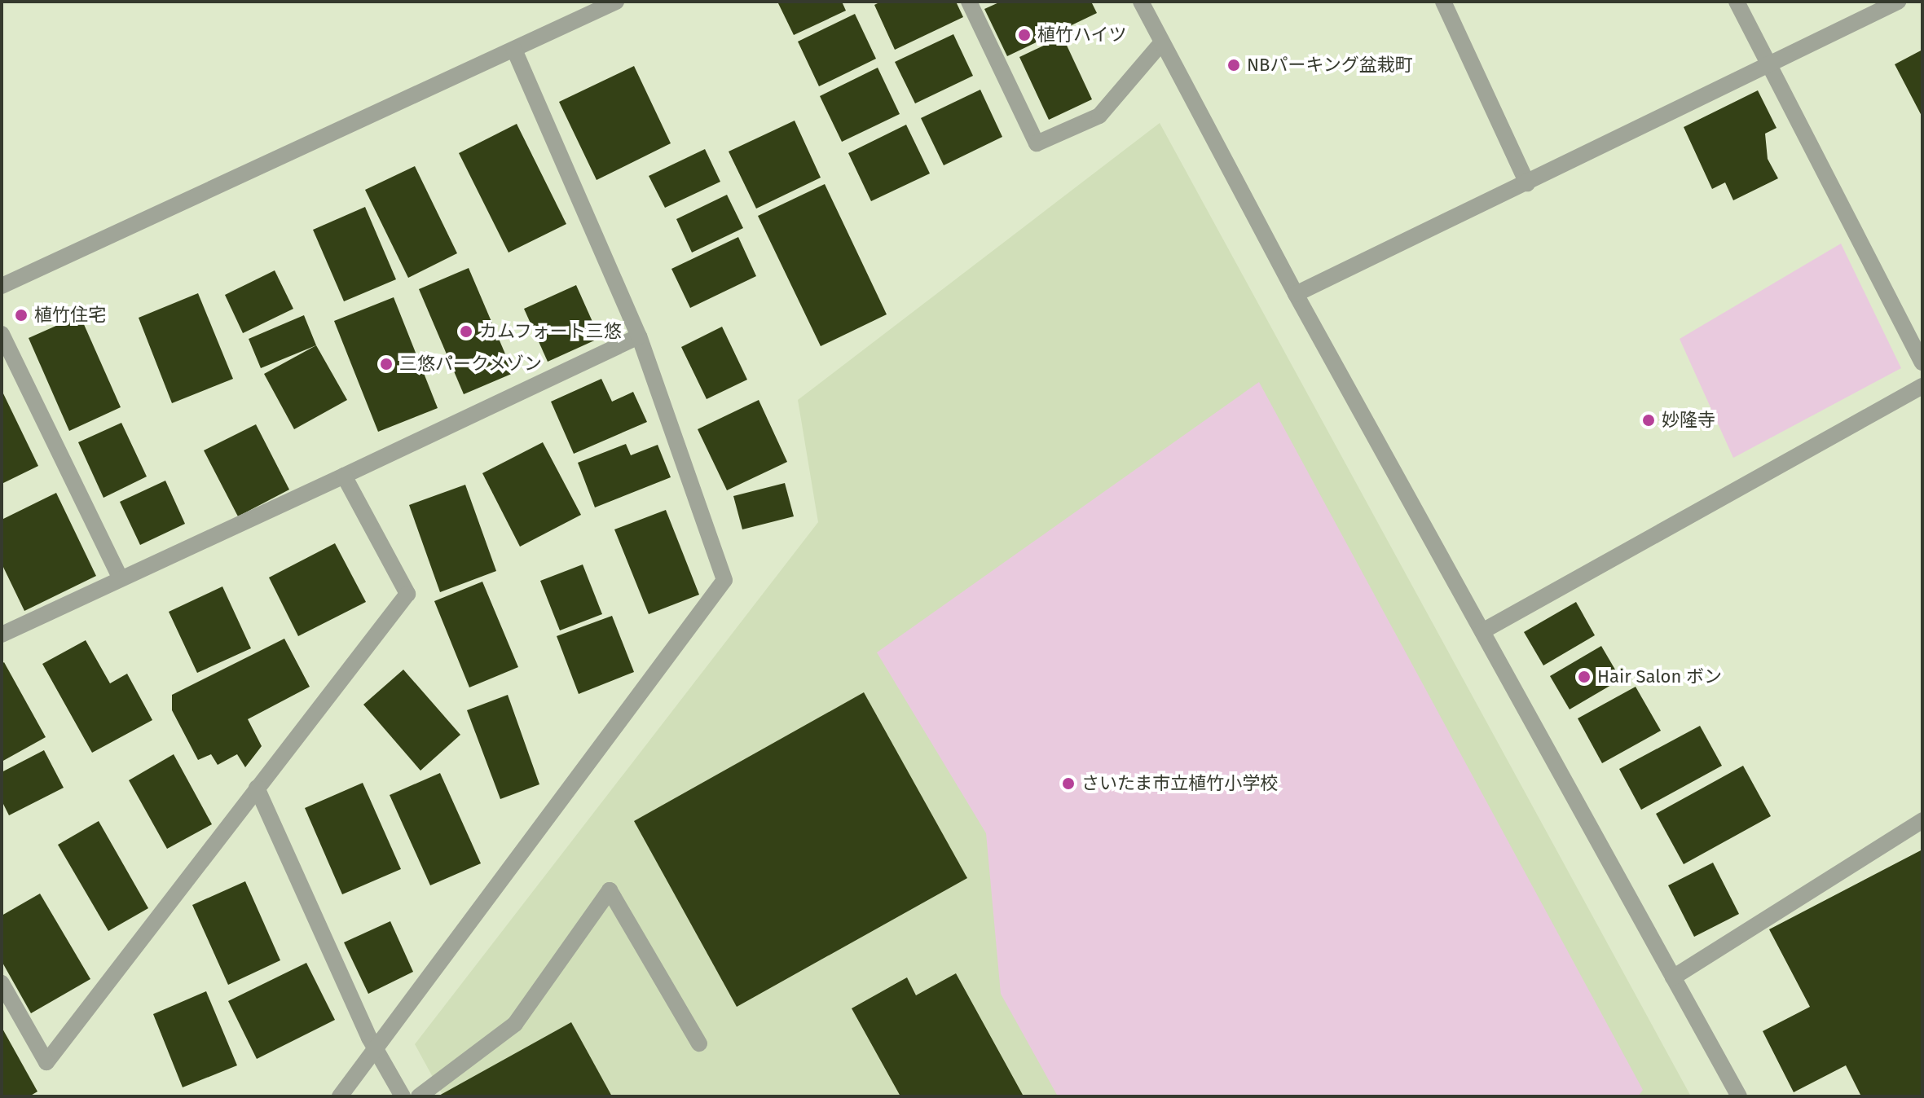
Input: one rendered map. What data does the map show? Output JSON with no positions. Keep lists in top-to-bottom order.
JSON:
{
  "places": [
    "植竹ハイツ",
    "NBパーキング盆栽町",
    "植竹住宅",
    "カムフォート三悠",
    "三悠パークメゾン",
    "妙隆寺",
    "Hair Salon ボン",
    "さいたま市立植竹小学校"
  ]
}
